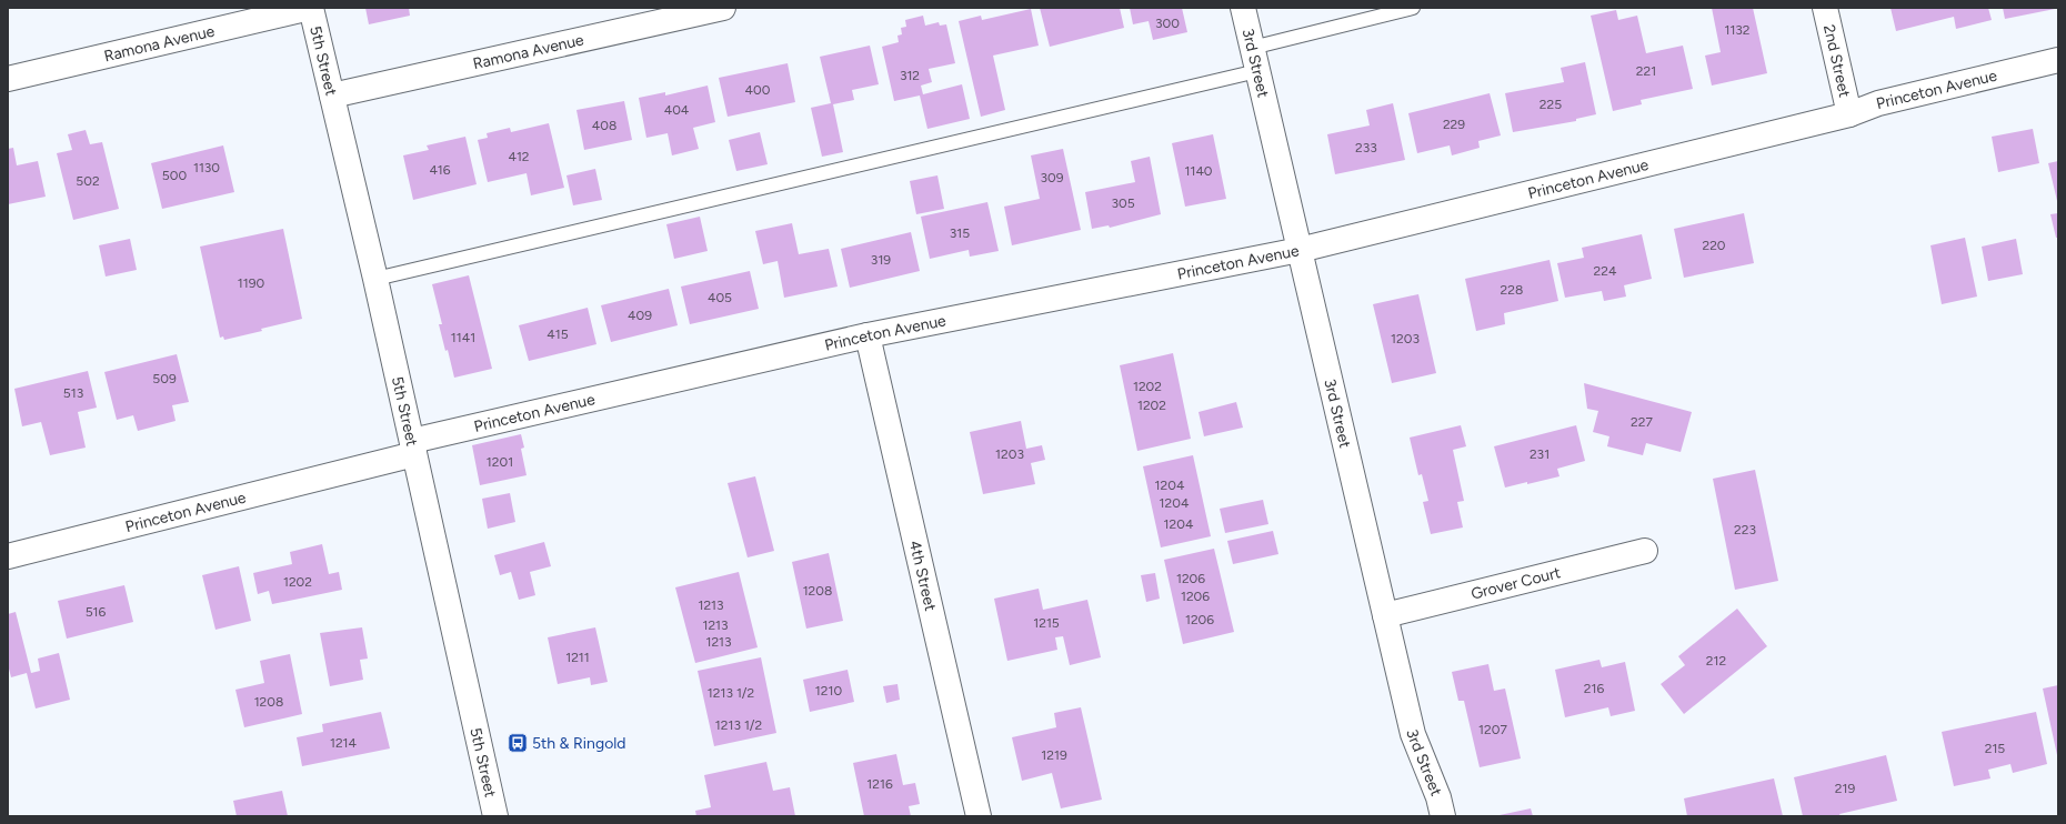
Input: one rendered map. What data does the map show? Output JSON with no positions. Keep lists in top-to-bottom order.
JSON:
{
  "streets": {
    "street": [
      "Ramona Avenue",
      "5th Street",
      "2nd Street",
      "3rd Street",
      "Princeton Avenue",
      "4th Street",
      "Grover Court"
    ]
  },
  "crossings": [
    ["Ramona Avenue", "5th Street"],
    ["5th Street", "Princeton Avenue"],
    ["2nd Street", "Princeton Avenue"],
    ["3rd Street", "Princeton Avenue"],
    ["3rd Street", "Grover Court"],
    ["Princeton Avenue", "4th Street"]
  ],
  "places": {
    "bus stop": ["5th & Ringold"]
  },
  "house_numbers": [
    "300",
    "1132",
    "221",
    "312",
    "400",
    "225",
    "404",
    "229",
    "408",
    "233",
    "412",
    "1130",
    "416",
    "1140",
    "500",
    "309",
    "502",
    "305",
    "315",
    "220",
    "319",
    "224",
    "1190",
    "228",
    "405",
    "409",
    "415",
    "1141",
    "1203",
    "509",
    "1202",
    "513",
    "1202",
    "227",
    "1203",
    "231",
    "1201",
    "1204",
    "1204",
    "1204",
    "223",
    "1206",
    "1202",
    "1208",
    "1206",
    "1213",
    "516",
    "1206",
    "1215",
    "1213",
    "1213",
    "1211",
    "212",
    "216",
    "1210",
    "1213 1/2",
    "1208",
    "1213 1/2",
    "1207",
    "1214",
    "215",
    "1219",
    "1216",
    "219"
  ]
}
